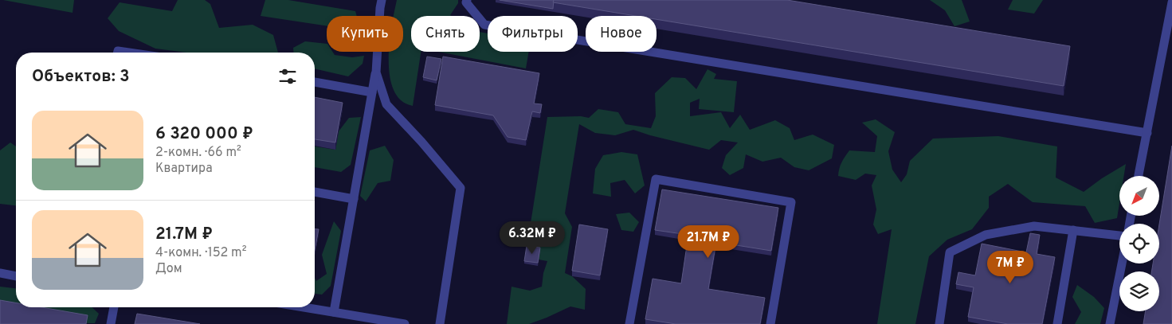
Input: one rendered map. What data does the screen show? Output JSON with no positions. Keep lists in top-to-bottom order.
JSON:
{
  "north": "bottom left",
  "page": {
    "chip": [
      "Купить",
      "Снять",
      "Фильтры",
      "Новое"
    ],
    "heading": "Объектов: 3",
    "list": [
      {
        "name": "6 320 000 ₽",
        "note": "2-комн. · 66 m² · Квартира"
      },
      {
        "name": "21.7M ₽",
        "note": "4-комн. · 152 m² · Дом"
      }
    ],
    "price": ["6.32M ₽", "21.7M ₽", "7M ₽"]
  }
}
